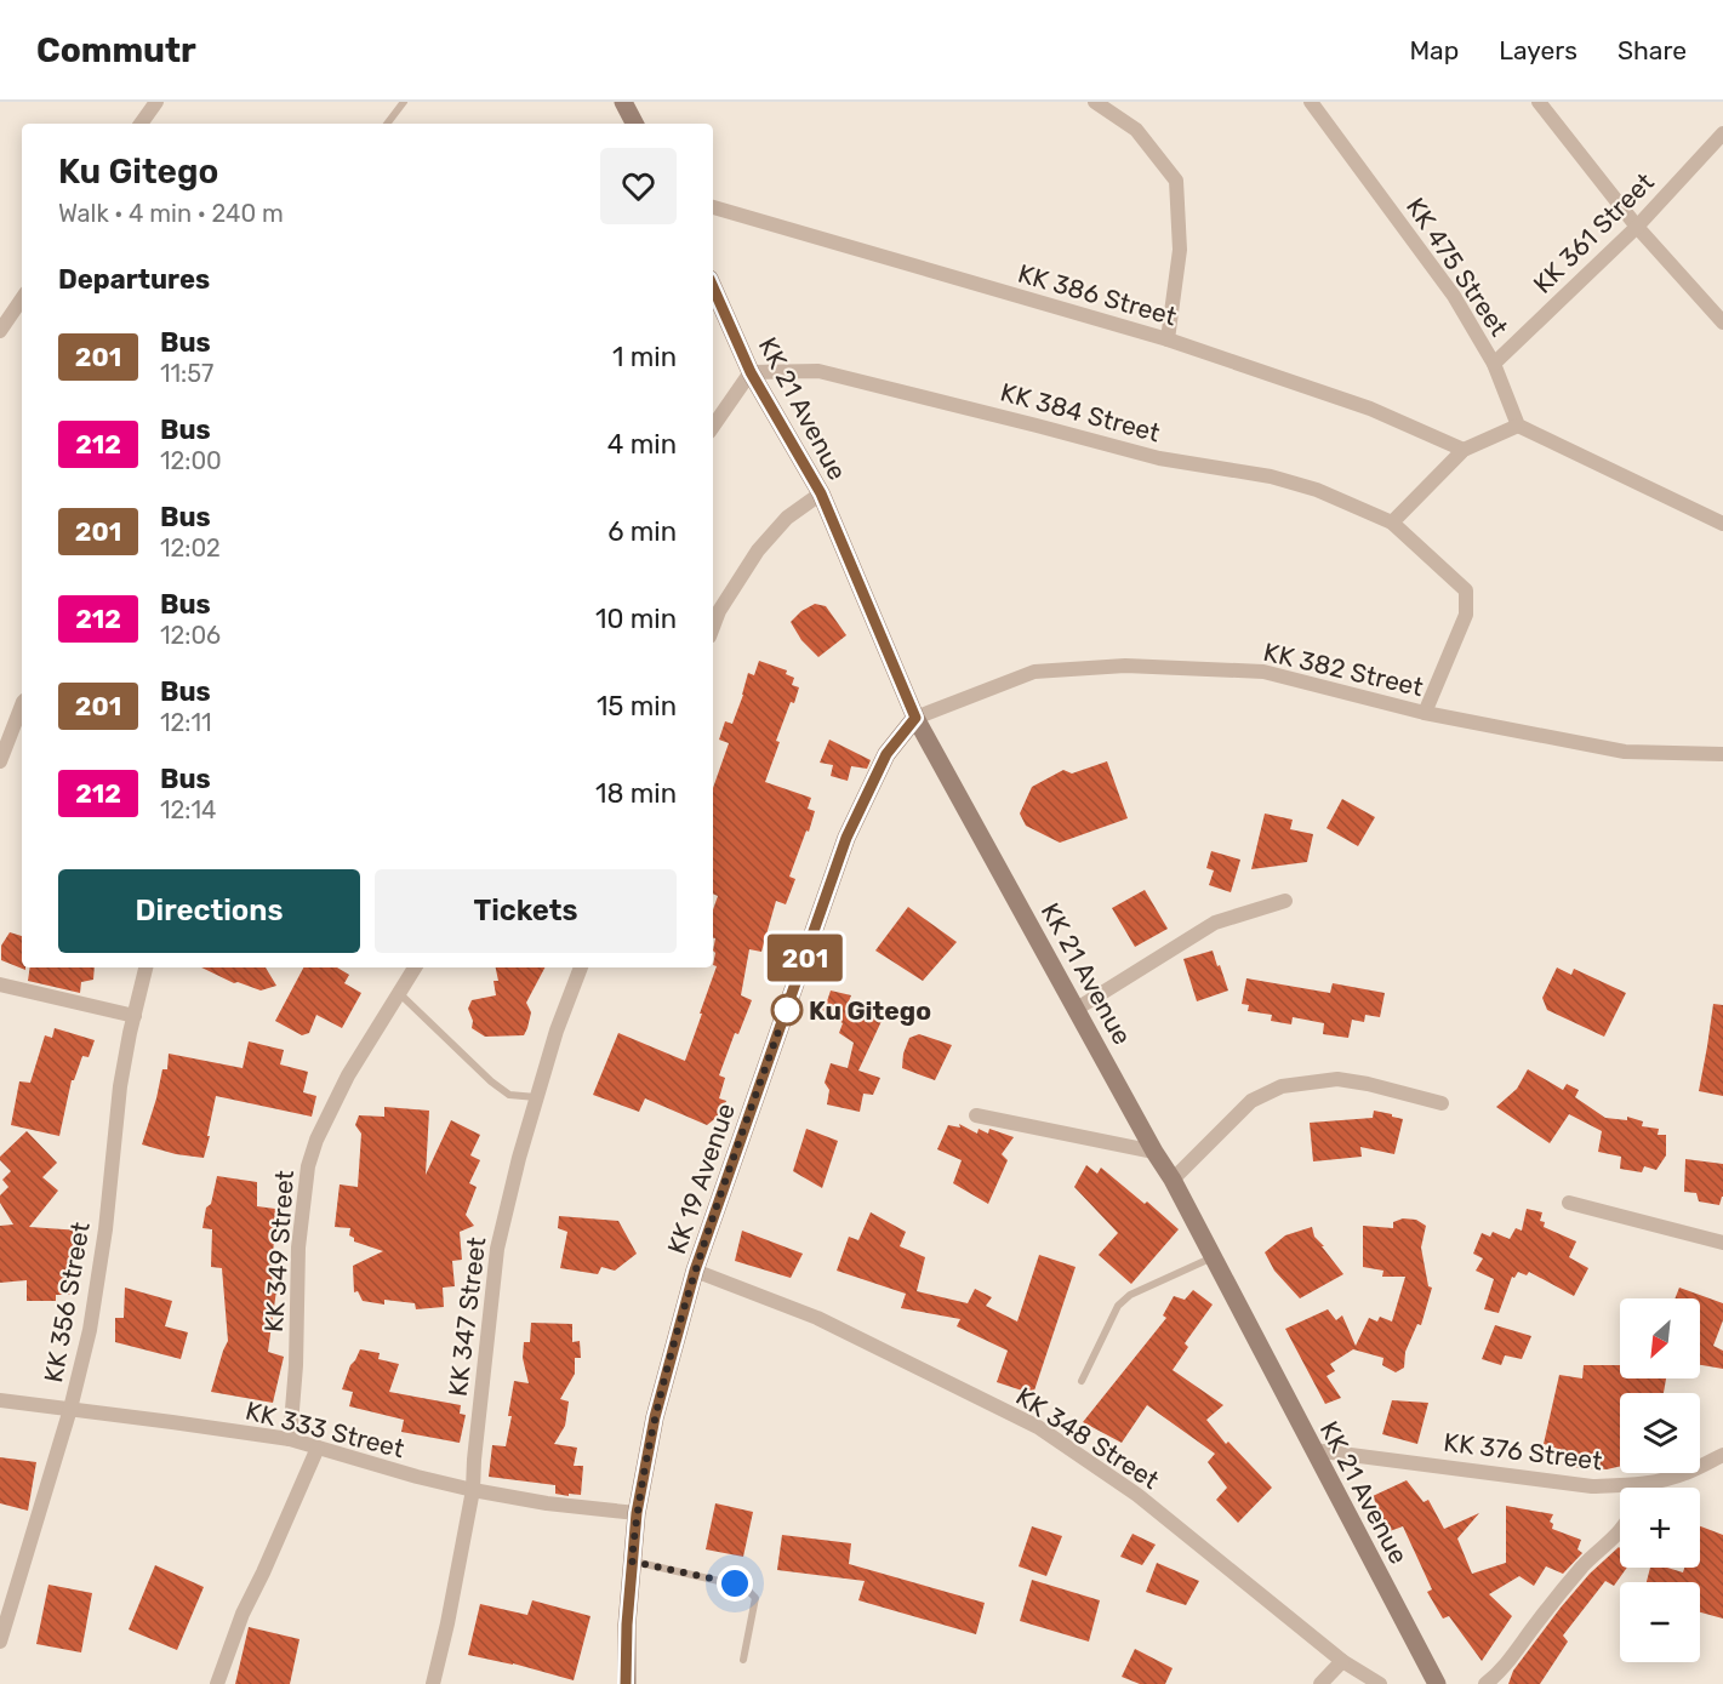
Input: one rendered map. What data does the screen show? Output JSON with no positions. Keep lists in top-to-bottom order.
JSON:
{
  "streets": {
    "main road": ["KK 21 Avenue", "KK 19 Avenue"],
    "street": [
      "KK 361 Street",
      "KK 475 Street",
      "KK 386 Street",
      "KK 384 Street",
      "KK 382 Street",
      "KK 349 Street",
      "KK 356 Street",
      "KK 347 Street",
      "KK 333 Street",
      "KK 348 Street",
      "KK 376 Street"
    ]
  },
  "crossings": [
    ["KK 361 Street", "KK 475 Street"],
    ["KK 21 Avenue", "KK 384 Street"],
    ["KK 21 Avenue", "KK 382 Street"],
    ["KK 21 Avenue", "KK 19 Avenue"],
    ["KK 21 Avenue", "KK 376 Street"],
    ["KK 382 Street", "KK 19 Avenue"],
    ["KK 19 Avenue", "KK 333 Street"],
    ["KK 19 Avenue", "KK 348 Street"],
    ["KK 349 Street", "KK 333 Street"],
    ["KK 356 Street", "KK 333 Street"],
    ["KK 347 Street", "KK 333 Street"]
  ],
  "places": ["Ku Gitego"],
  "lines": ["bus line 201"],
  "north": "bottom left",
  "page": {
    "header": "Commutr",
    "nav": ["Map", "Layers", "Share"],
    "on_map": "201",
    "heading": [
      ["Ku Gitego", "Walk · 4 min · 240 m"],
      "Departures"
    ],
    "list": [
      {
        "mark": "201",
        "name": "Bus",
        "note": "11:57",
        "value": "1 min"
      },
      {
        "mark": "212",
        "name": "Bus",
        "note": "12:00",
        "value": "4 min"
      },
      {
        "mark": "201",
        "name": "Bus",
        "note": "12:02",
        "value": "6 min"
      },
      {
        "mark": "212",
        "name": "Bus",
        "note": "12:06",
        "value": "10 min"
      },
      {
        "mark": "201",
        "name": "Bus",
        "note": "12:11",
        "value": "15 min"
      },
      {
        "mark": "212",
        "name": "Bus",
        "note": "12:14",
        "value": "18 min"
      }
    ],
    "buttons": ["Directions", "Tickets"],
    "map_buttons": ["+", "−"]
  }
}
